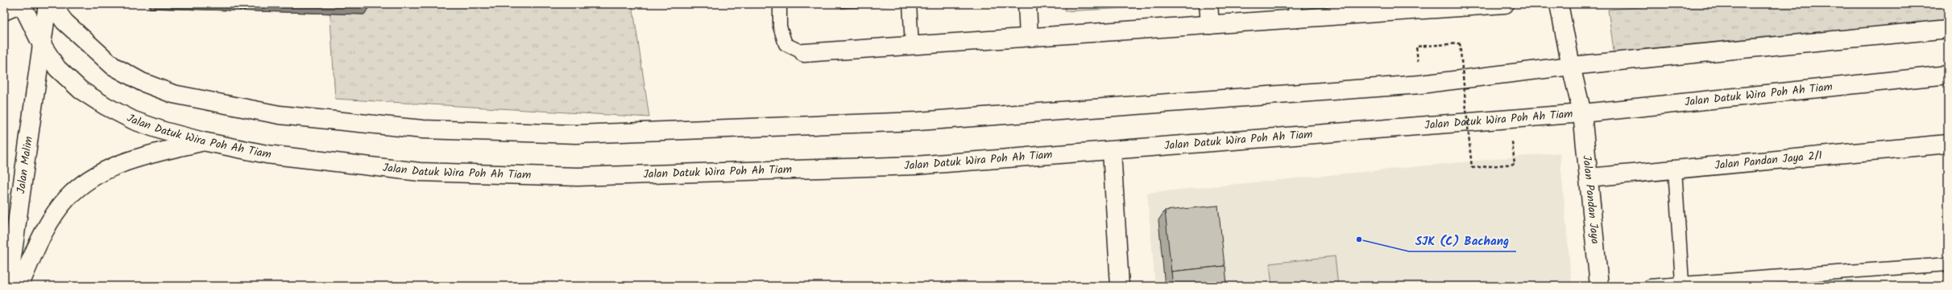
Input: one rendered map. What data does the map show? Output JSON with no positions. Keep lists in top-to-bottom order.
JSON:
{
  "streets": {
    "main road": [
      "Jalan Datuk Wira Poh Ah Tiam",
      "Jalan Pandan Jaya 2/1",
      "Jalan Malim",
      "Jalan Pandan Jaya"
    ]
  },
  "crossings": [
    ["Jalan Datuk Wira Poh Ah Tiam", "Jalan Malim"],
    ["Jalan Datuk Wira Poh Ah Tiam", "Jalan Pandan Jaya"],
    ["Jalan Pandan Jaya 2/1", "Jalan Pandan Jaya"]
  ],
  "places": ["SJK (C) Bachang"]
}
